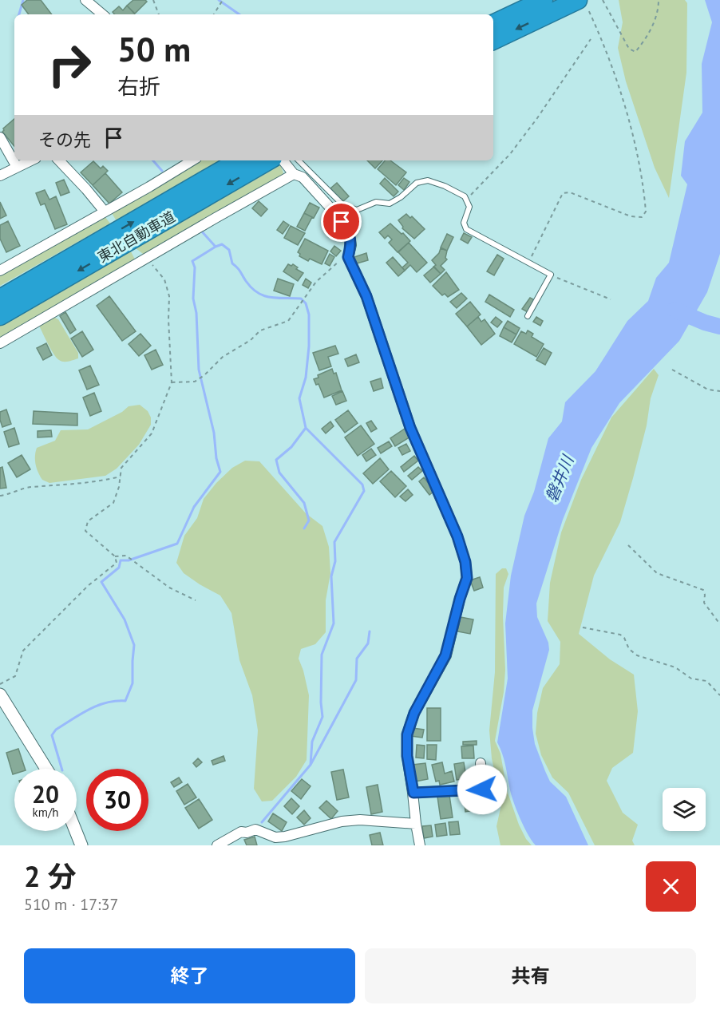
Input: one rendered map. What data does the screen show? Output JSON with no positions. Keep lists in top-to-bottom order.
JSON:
{
  "streets": {
    "highway": ["東北自動車道"]
  },
  "water": ["磐井川"],
  "page": {
    "turn": ["50 m", "右折"],
    "then": "その先",
    "speed": "20 km/h",
    "limit": "30",
    "heading": ["2 分", "510 m · 17:37"],
    "buttons": ["終了", "共有"]
  }
}
